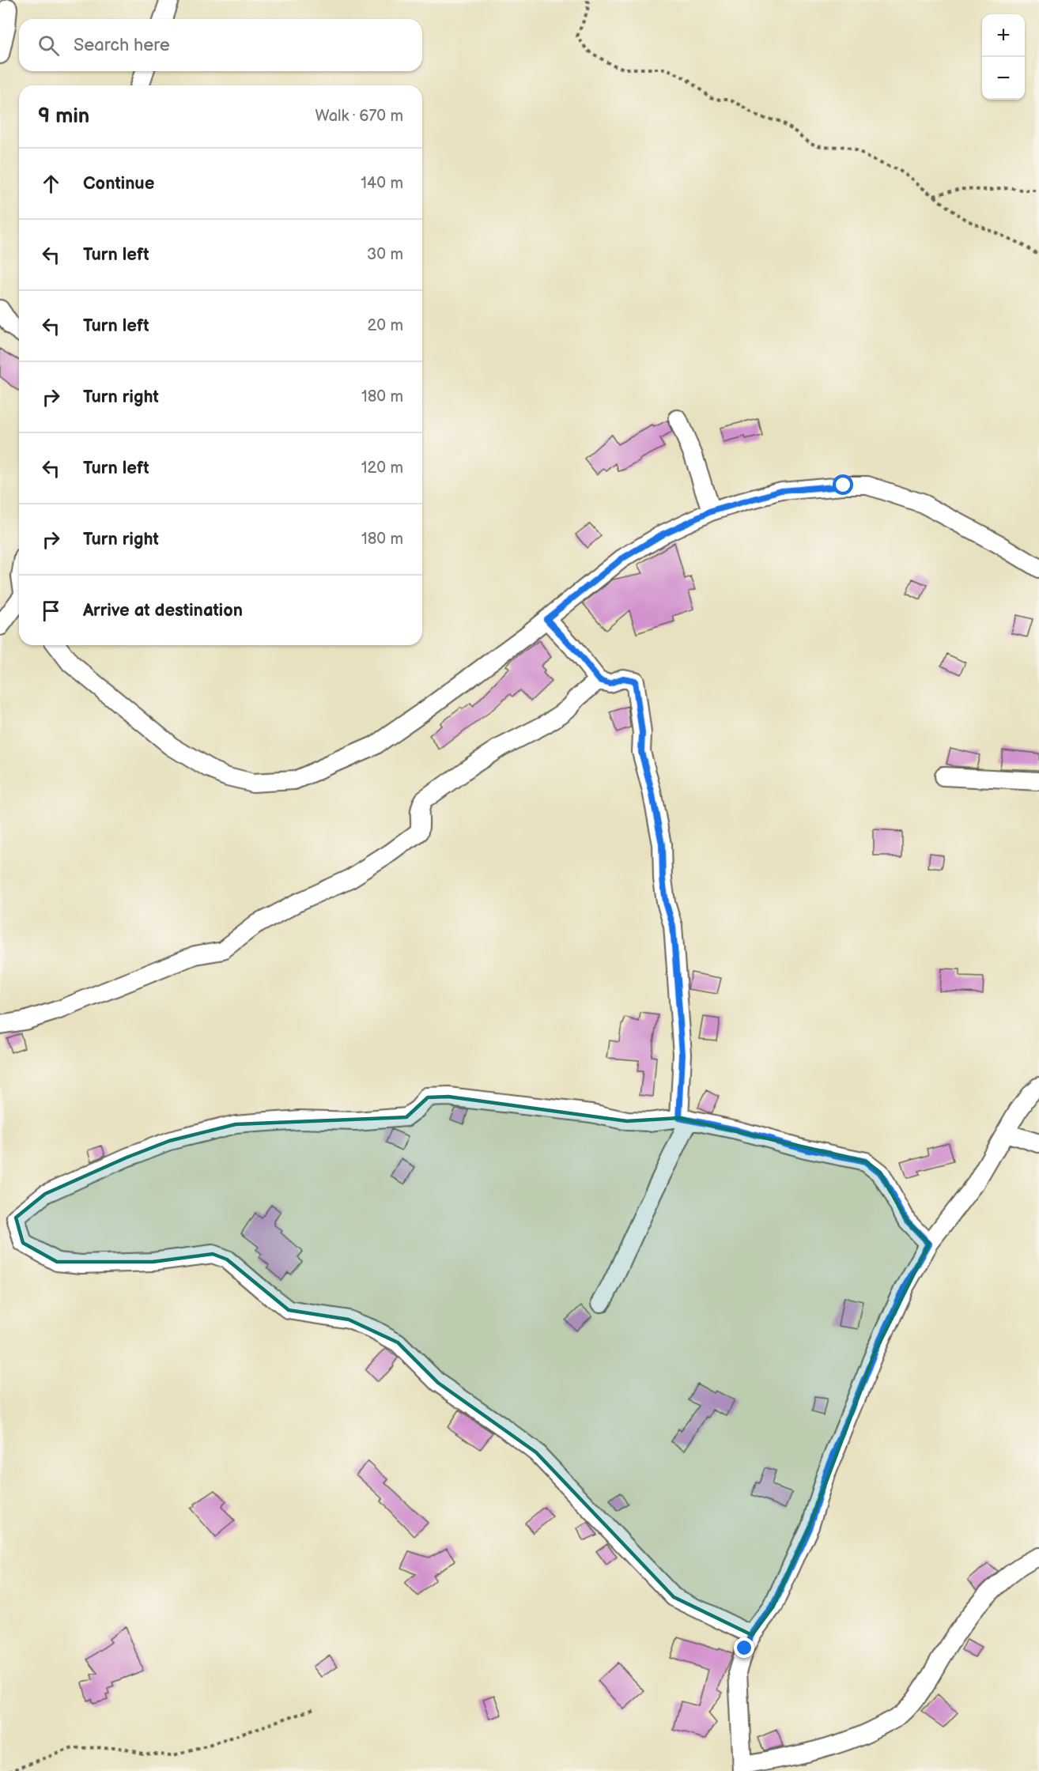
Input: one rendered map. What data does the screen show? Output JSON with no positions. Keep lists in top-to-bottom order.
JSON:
{
  "page": {
    "map_buttons": ["+", "−"],
    "search": "Search here",
    "heading": ["9 min", "Walk · 670 m"],
    "list": [
      ["Continue", "140 m"],
      ["Turn left", "30 m"],
      ["Turn left", "20 m"],
      ["Turn right", "180 m"],
      ["Turn left", "120 m"],
      ["Turn right", "180 m"],
      "Arrive at destination"
    ]
  }
}
